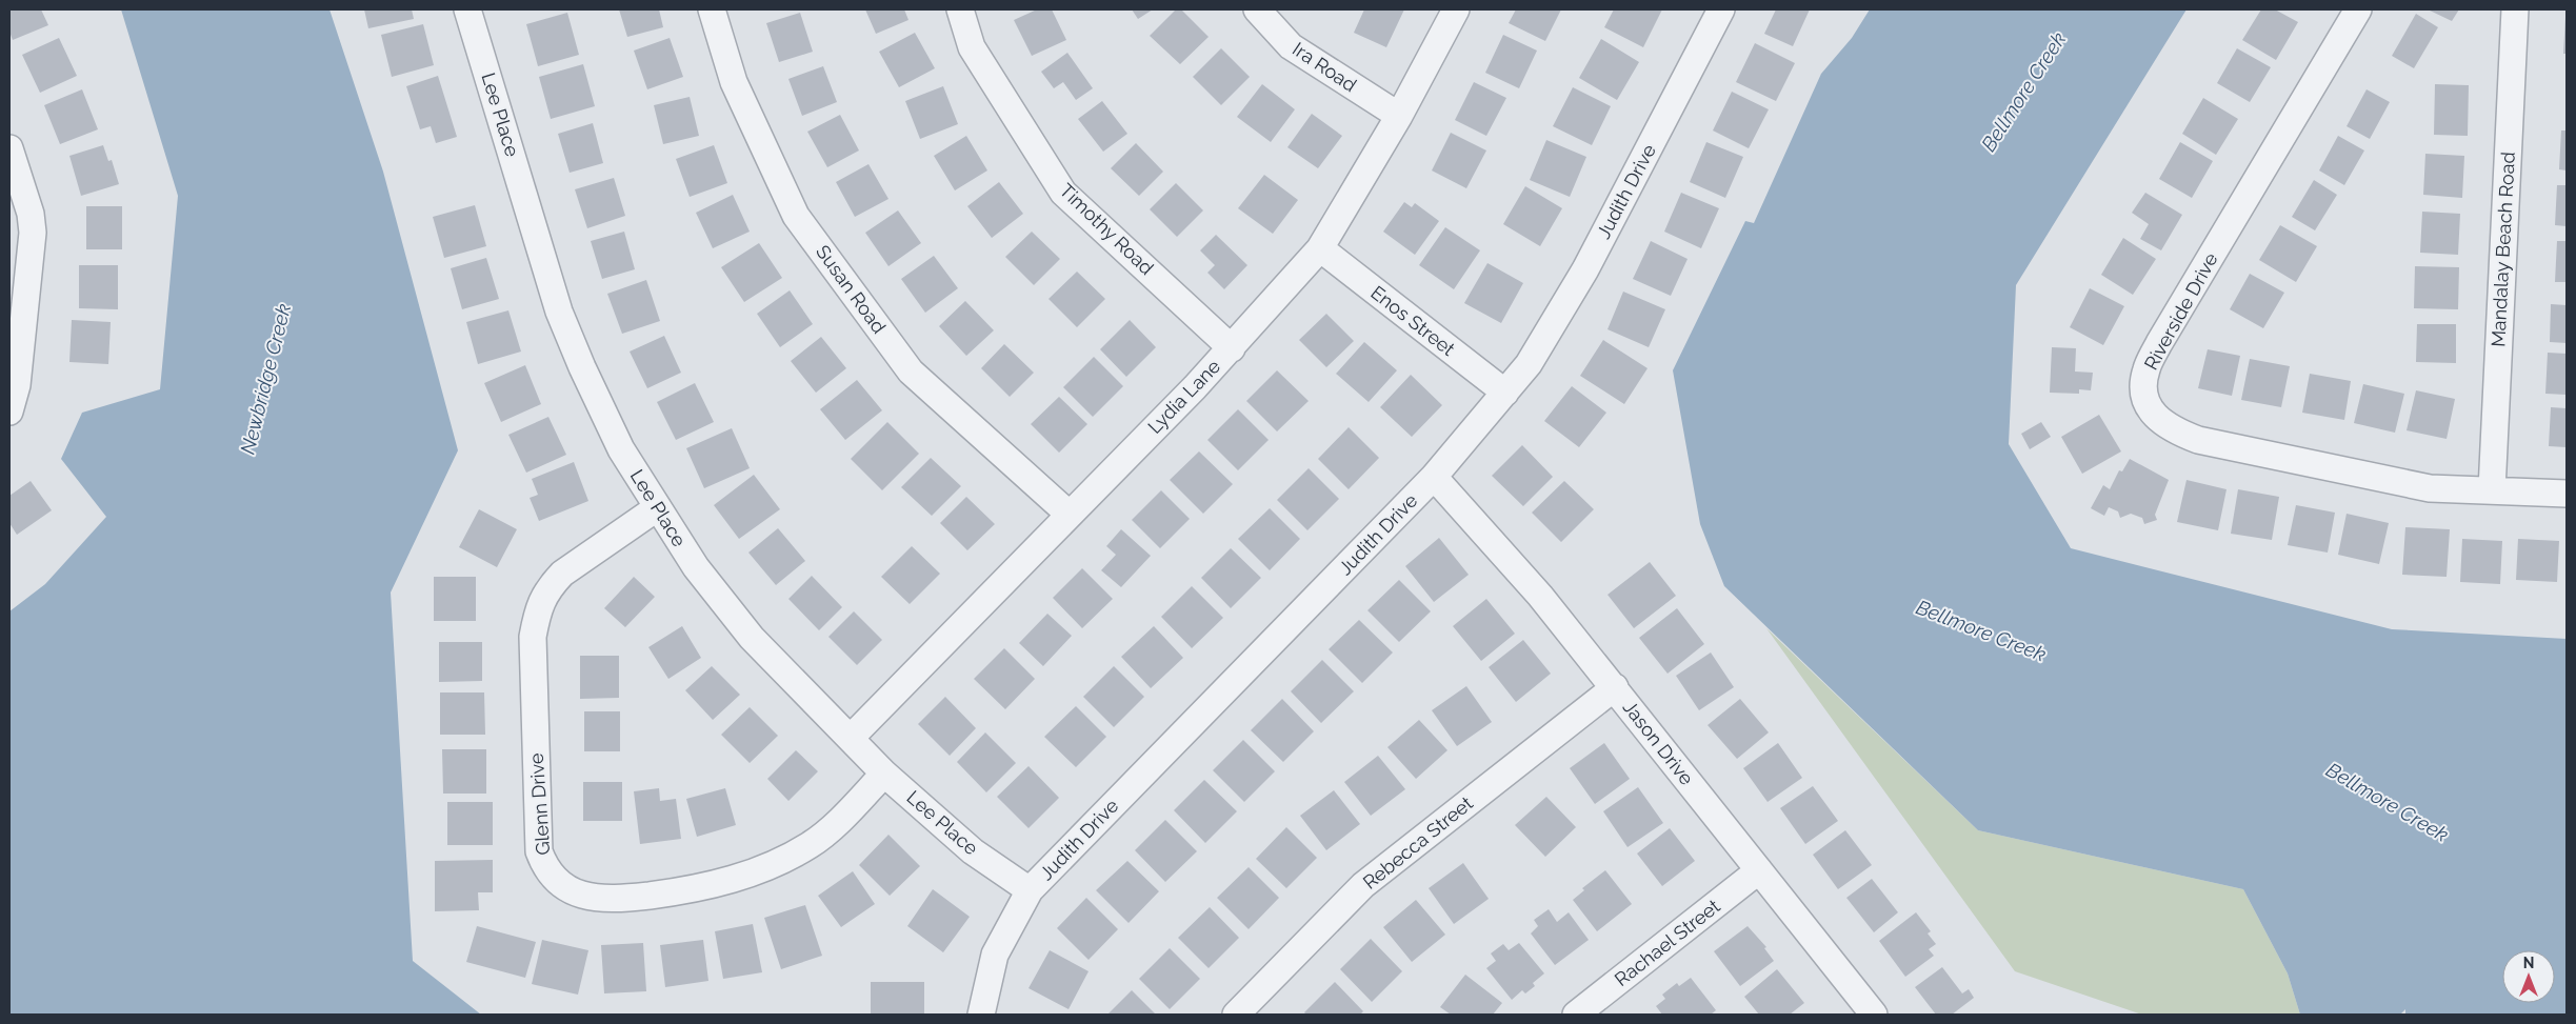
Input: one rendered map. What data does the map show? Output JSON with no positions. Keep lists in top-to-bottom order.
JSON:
{
  "streets": {
    "street": [
      "Ira Road",
      "Lee Place",
      "Judith Drive",
      "Timothy Road",
      "Mandalay Beach Road",
      "Susan Road",
      "Riverside Drive",
      "Enos Street",
      "Lydia Lane",
      "Jason Drive",
      "Glenn Drive",
      "Rebecca Street",
      "Rachael Street"
    ]
  },
  "crossings": [
    ["Ira Road", "Lydia Lane"],
    ["Lee Place", "Judith Drive"],
    ["Lee Place", "Lydia Lane"],
    ["Lee Place", "Glenn Drive"],
    ["Judith Drive", "Enos Street"],
    ["Judith Drive", "Jason Drive"],
    ["Timothy Road", "Lydia Lane"],
    ["Mandalay Beach Road", "Riverside Drive"],
    ["Susan Road", "Lydia Lane"],
    ["Enos Street", "Lydia Lane"],
    ["Jason Drive", "Rebecca Street"],
    ["Jason Drive", "Rachael Street"]
  ],
  "water": ["Bellmore Creek", "Newbridge Creek"],
  "north": "top"
}
